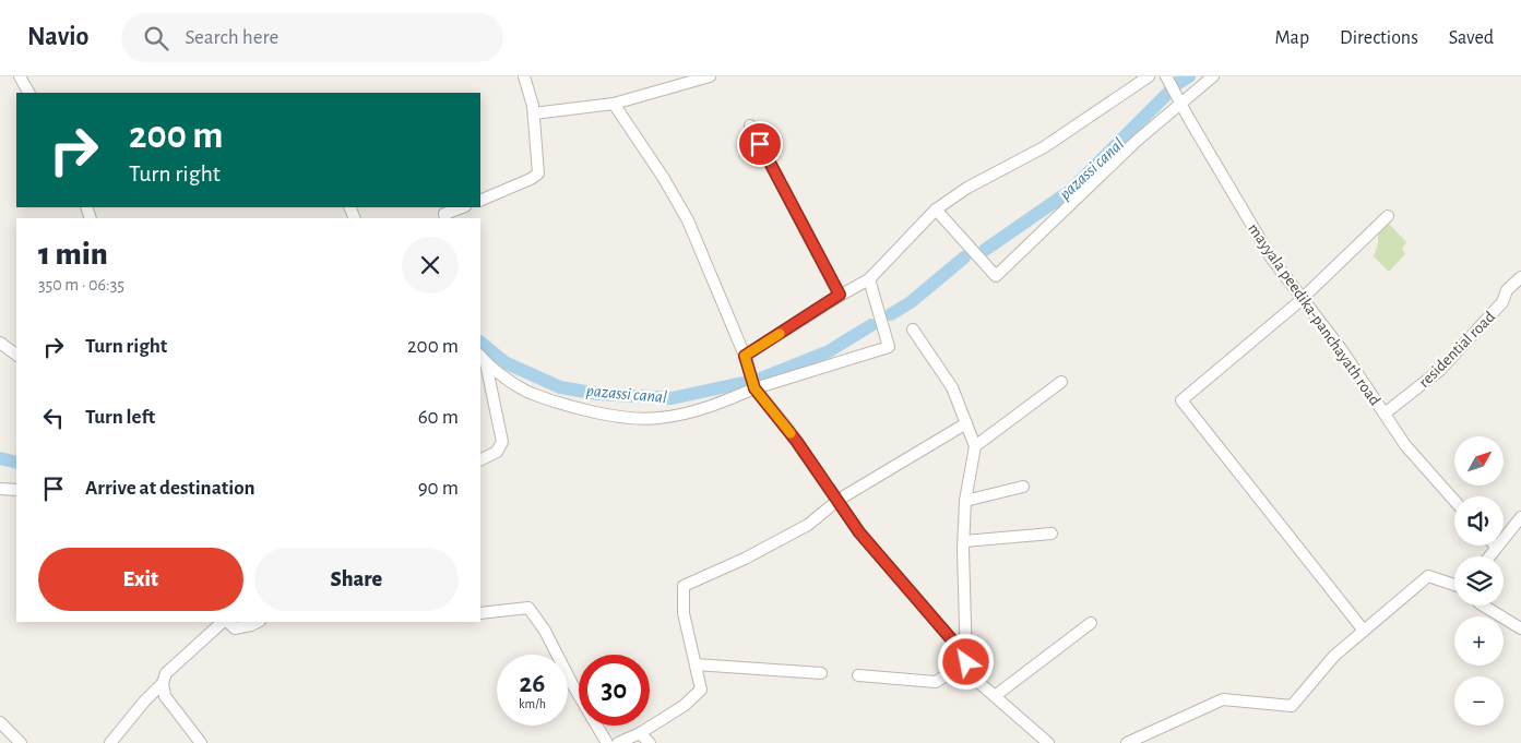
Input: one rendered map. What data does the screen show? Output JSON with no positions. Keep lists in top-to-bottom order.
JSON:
{
  "streets": {
    "street": ["mayyala peedika-panchayath road", "residential road"]
  },
  "crossings": [
    ["mayyala peedika-panchayath road", "residential road"]
  ],
  "water": ["pazassi canal"],
  "north": "top right",
  "page": {
    "header": "Navio",
    "search": "Search here",
    "nav": ["Map", "Directions", "Saved"],
    "turn": ["200 m", "Turn right"],
    "heading": ["1 min", "350 m · 06:35"],
    "list": [
      {
        "name": "Turn right",
        "value": "200 m"
      },
      {
        "name": "Turn left",
        "value": "60 m"
      },
      {
        "name": "Arrive at destination",
        "value": "90 m"
      }
    ],
    "map_buttons": ["+", "−"],
    "buttons": ["Exit", "Share"],
    "speed": "26 km/h",
    "limit": "30"
  }
}
